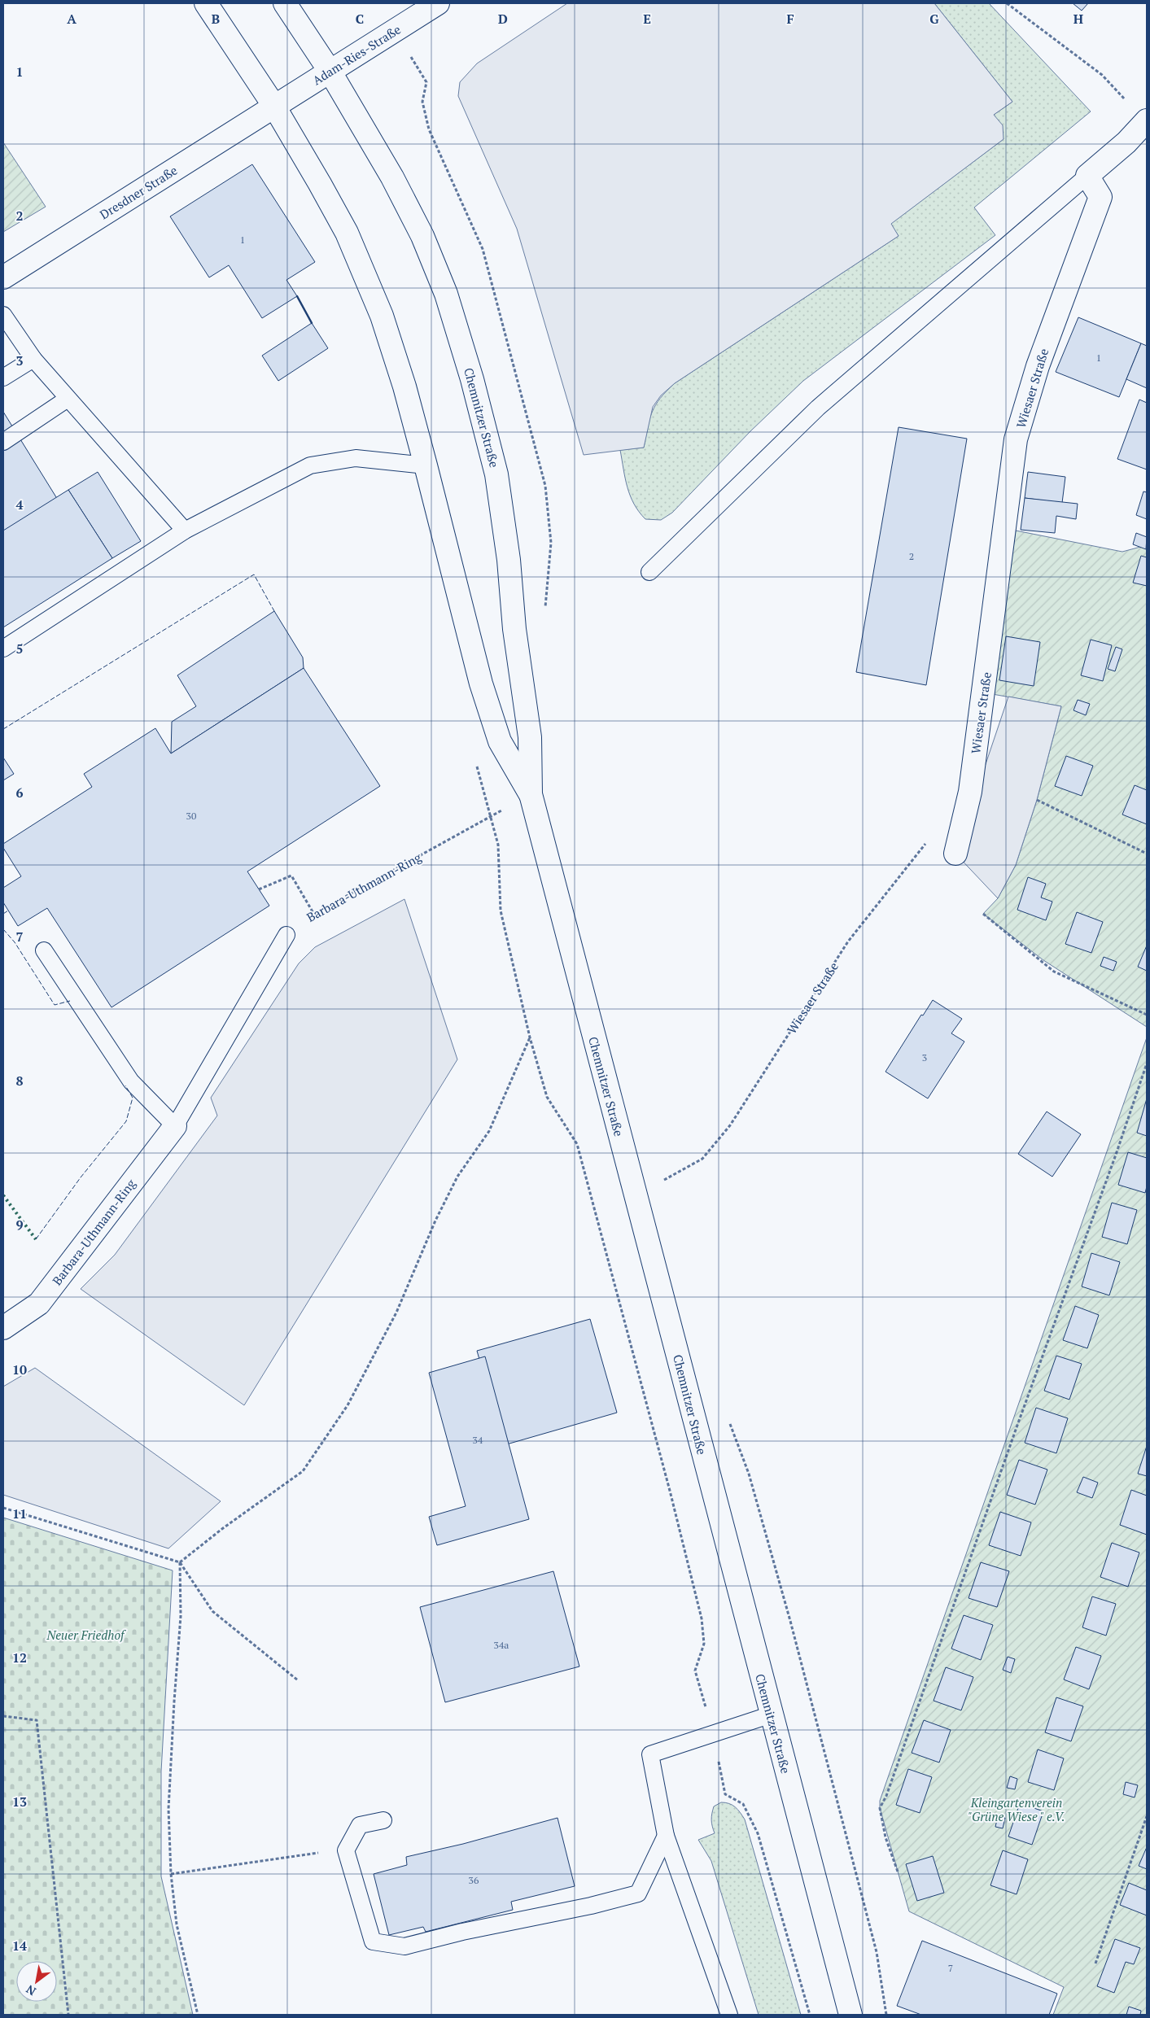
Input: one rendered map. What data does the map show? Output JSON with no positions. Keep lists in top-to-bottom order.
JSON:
{
  "streets": {
    "main road": [
      "Adam-Ries-Straße",
      "Dresdner Straße",
      "Wiesaer Straße",
      "Chemnitzer Straße",
      "Barbara-Uthmann-Ring"
    ]
  },
  "crossings": [
    ["Adam-Ries-Straße", "Dresdner Straße"],
    ["Adam-Ries-Straße", "Chemnitzer Straße"],
    ["Dresdner Straße", "Chemnitzer Straße"],
    ["Wiesaer Straße", "Chemnitzer Straße"],
    ["Chemnitzer Straße", "Barbara-Uthmann-Ring"]
  ],
  "parks": ["Neuer Friedhof", "Kleingartenverein \"Grüne Wiese \" e.V."],
  "house_numbers": [
    "1",
    "1",
    "2",
    "30",
    "3",
    "34",
    "34a",
    "36",
    "7"
  ],
  "north": "bottom left",
  "grid": {
    "columns": [
      "A",
      "B",
      "C",
      "D",
      "E",
      "F",
      "G",
      "H"
    ],
    "rows": [
      "1",
      "2",
      "3",
      "4",
      "5",
      "6",
      "7",
      "8",
      "9",
      "10",
      "11",
      "12",
      "13",
      "14"
    ]
  }
}
